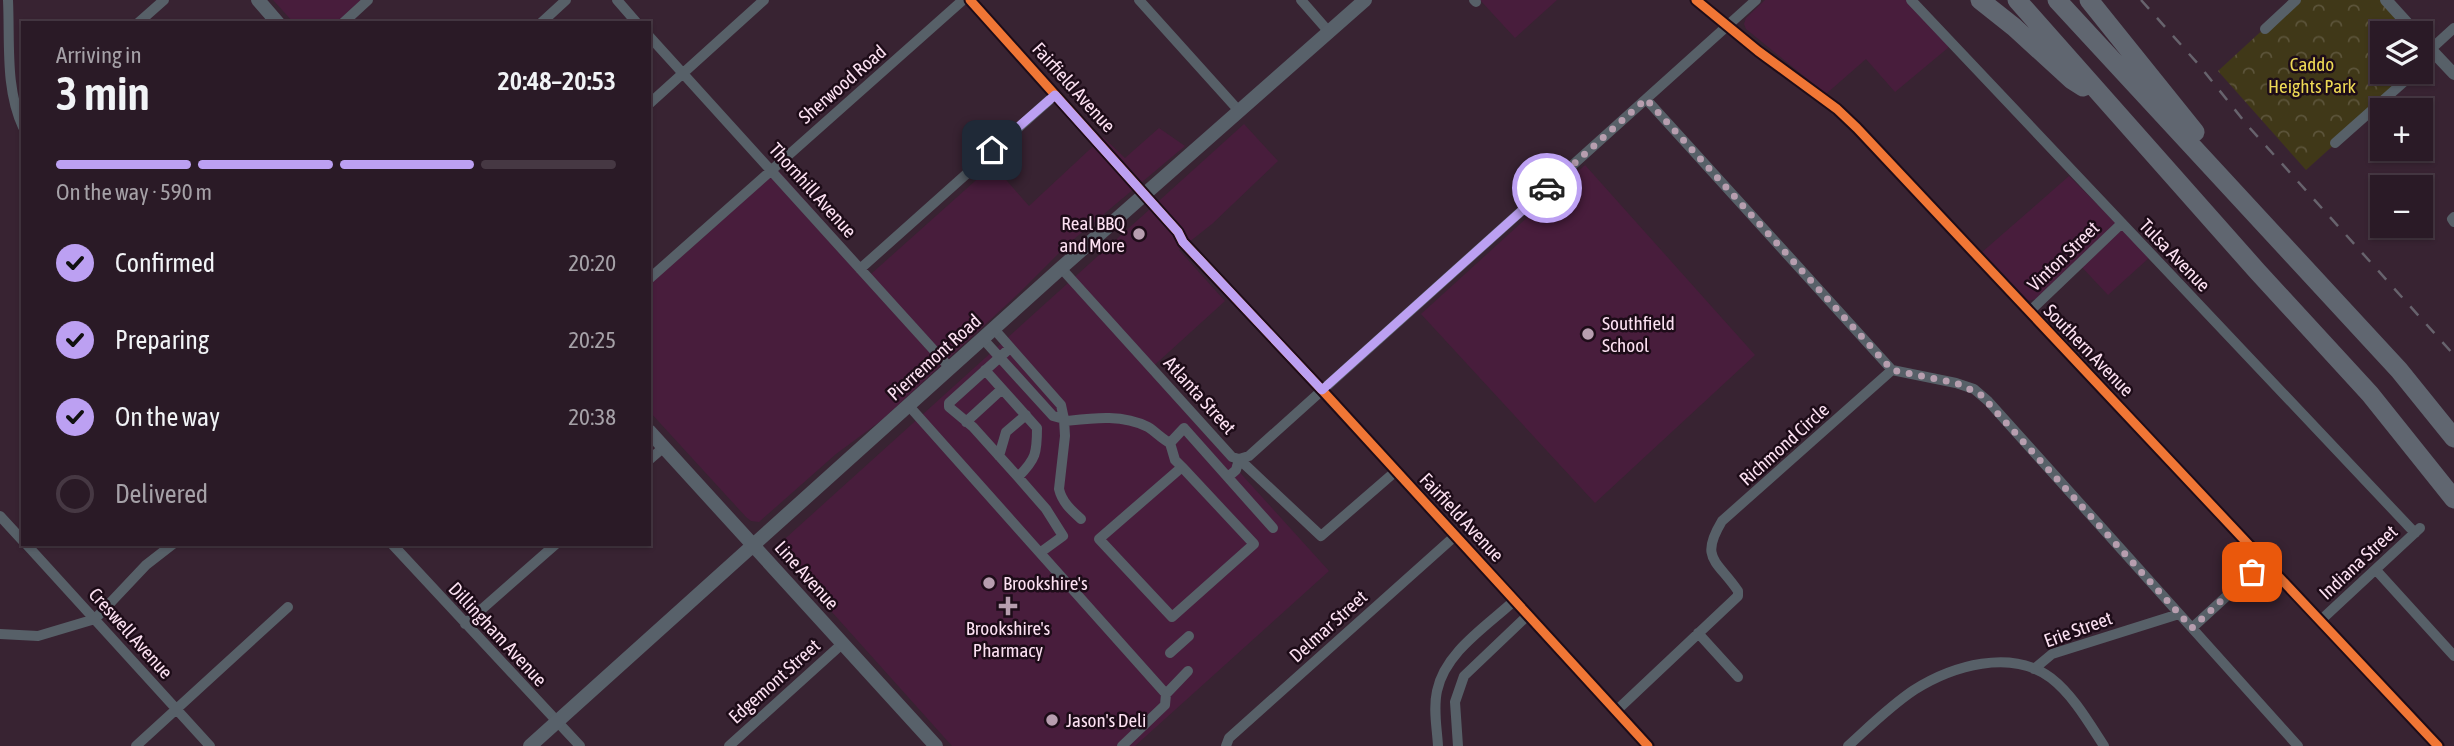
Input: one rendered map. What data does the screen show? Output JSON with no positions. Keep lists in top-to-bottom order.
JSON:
{
  "streets": {
    "main road": ["Pierremont Road", "Line Avenue"],
    "street": [
      "Sherwood Road",
      "Fairfield Avenue",
      "Thornhill Avenue",
      "Tulsa Avenue",
      "Vinton Street",
      "Southern Avenue",
      "Atlanta Street",
      "Richmond Circle",
      "Indiana Street",
      "Delmar Street",
      "Erie Street",
      "Creswell Avenue",
      "Dillingham Avenue",
      "Edgemont Street"
    ]
  },
  "crossings": [
    ["Sherwood Road", "Thornhill Avenue"],
    ["Fairfield Avenue", "Pierremont Road"],
    ["Fairfield Avenue", "Atlanta Street"],
    ["Fairfield Avenue", "Delmar Street"],
    ["Thornhill Avenue", "Pierremont Road"],
    ["Tulsa Avenue", "Vinton Street"],
    ["Tulsa Avenue", "Indiana Street"],
    ["Vinton Street", "Southern Avenue"],
    ["Southern Avenue", "Indiana Street"],
    ["Pierremont Road", "Atlanta Street"],
    ["Pierremont Road", "Line Avenue"],
    ["Pierremont Road", "Dillingham Avenue"],
    ["Line Avenue", "Edgemont Street"]
  ],
  "parks": ["Caddo Heights Park"],
  "places": {
    "other": [
      "Real BBQ and More",
      "Southfield School",
      "Brookshire's",
      "Jason's Deli"
    ],
    "health": ["Brookshire's Pharmacy"]
  },
  "page": {
    "map_buttons": ["+", "−"],
    "heading": ["3 min", "Arriving in", "20:48–20:53"],
    "bar": "On the way · 590 m",
    "list": [
      ["Confirmed", "20:20"],
      ["Preparing", "20:25"],
      ["On the way", "20:38"],
      "Delivered"
    ]
  }
}
